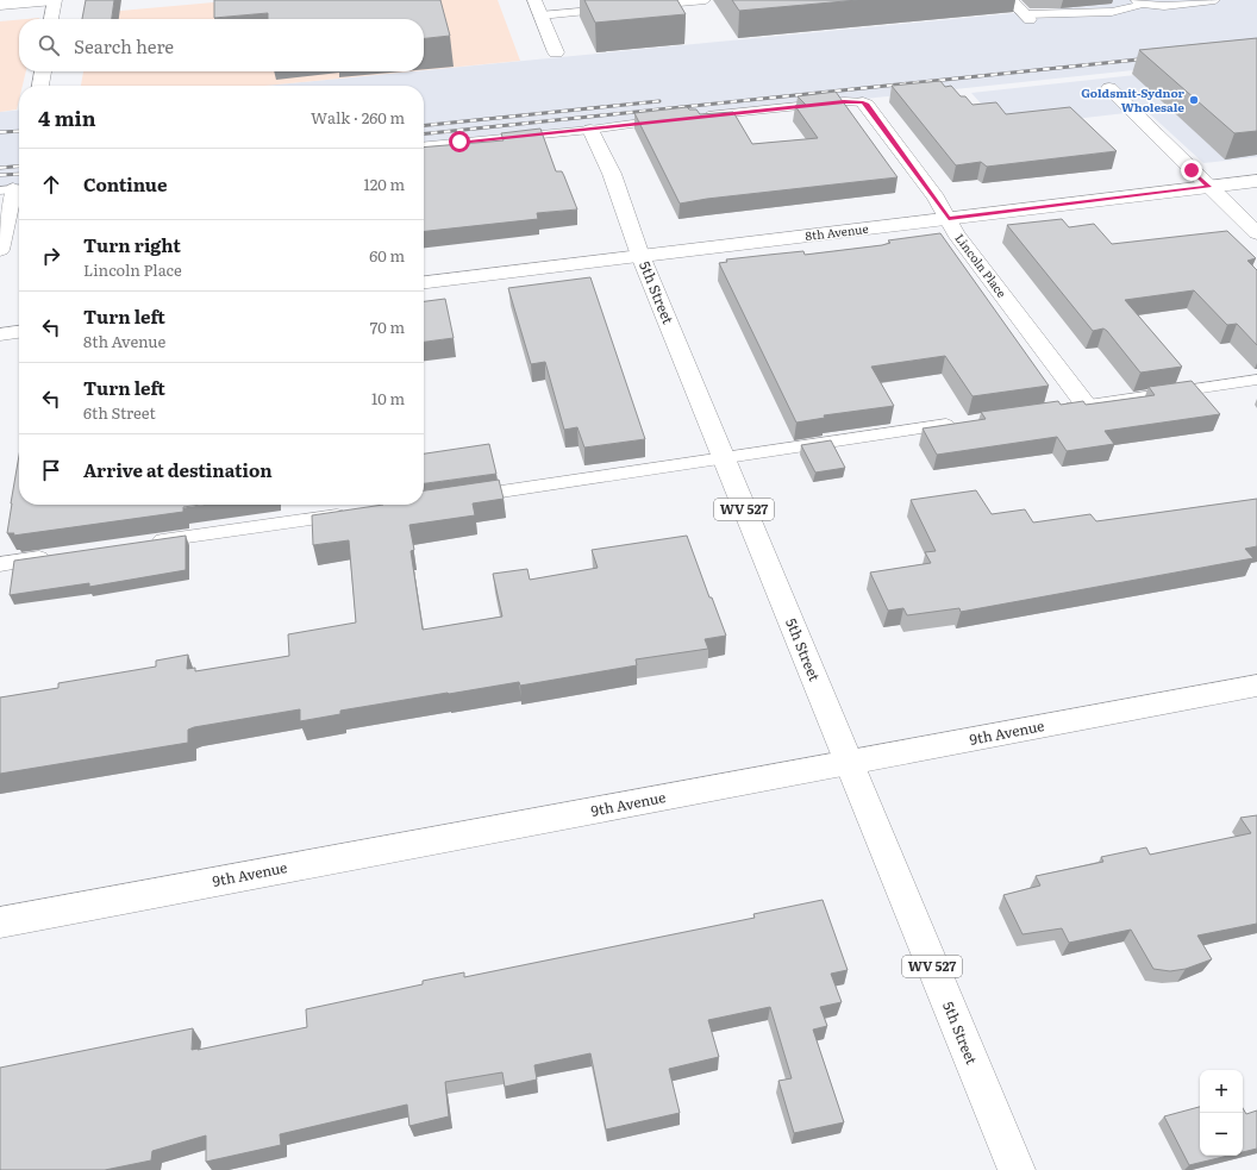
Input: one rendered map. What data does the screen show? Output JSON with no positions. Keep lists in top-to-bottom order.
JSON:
{
  "streets": {
    "street": [
      "8th Avenue",
      "Lincoln Place",
      "5th Street",
      "WV 527",
      "9th Avenue"
    ]
  },
  "crossings": [
    ["8th Avenue", "Lincoln Place"],
    ["8th Avenue", "5th Street"],
    ["5th Street", "9th Avenue"]
  ],
  "places": ["Goldsmit-Sydnor Wholesale"],
  "page": {
    "search": "Search here",
    "heading": ["4 min", "Walk · 260 m"],
    "list": [
      ["Continue", "120 m"],
      ["Turn right", "Lincoln Place", "60 m"],
      ["Turn left", "8th Avenue", "70 m"],
      ["Turn left", "6th Street", "10 m"],
      "Arrive at destination"
    ],
    "map_buttons": ["+", "−"]
  }
}
